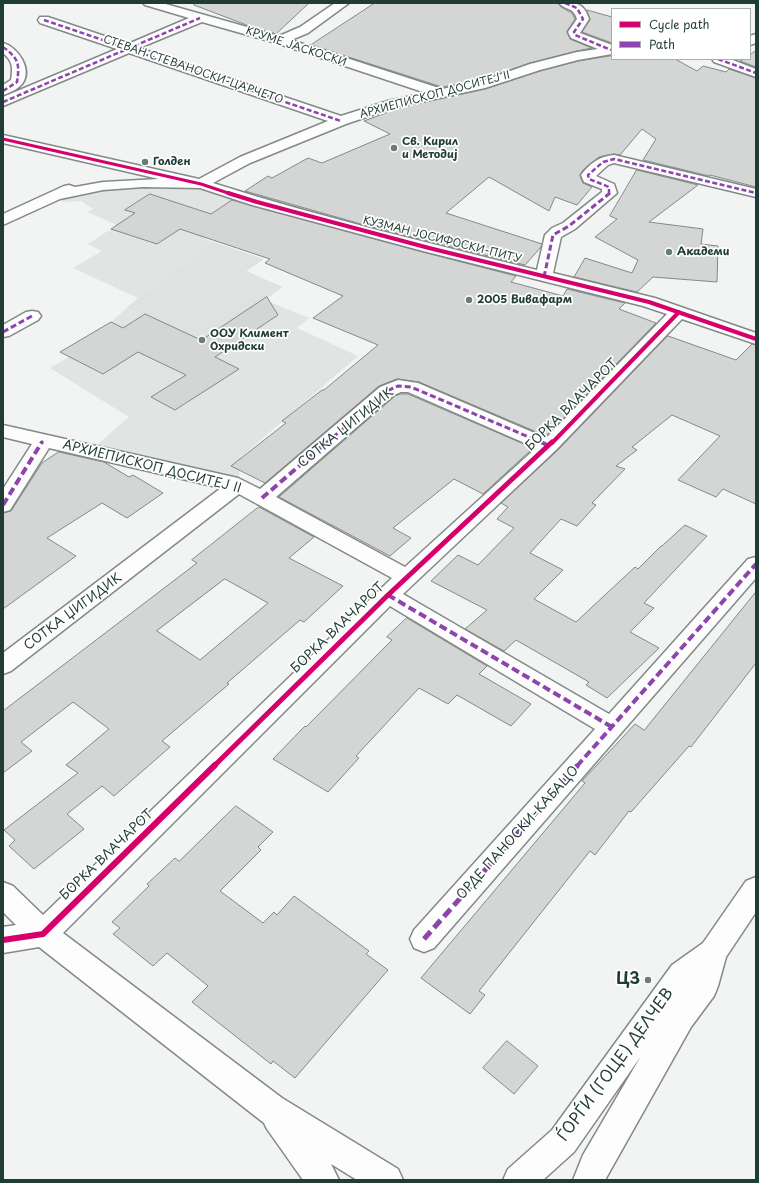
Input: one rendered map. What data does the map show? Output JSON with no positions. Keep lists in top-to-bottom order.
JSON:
{
  "streets": {
    "street": [
      "КРУМЕ ЈАСКОСКИ",
      "СТЕВАН СТЕВАНОСКИ-ЦАРЧЕТО",
      "АРХИЕПИСКОП ДОСИТЕЈ II",
      "КУЗМАН ЈОСИФОСКИ-ПИТУ",
      "БОРКА ВЛАЧАРОТ",
      "СОТКА ЏИГИДИК",
      "ОРДЕ ПАНОСКИ-КАБАЦО",
      "ЃОРЃИ (ГОЦЕ) ДЕЛЧЕВ"
    ]
  },
  "crossings": [
    ["КРУМЕ ЈАСКОСКИ", "АРХИЕПИСКОП ДОСИТЕЈ II"],
    ["СТЕВАН СТЕВАНОСКИ-ЦАРЧЕТО", "АРХИЕПИСКОП ДОСИТЕЈ II"],
    ["АРХИЕПИСКОП ДОСИТЕЈ II", "КУЗМАН ЈОСИФОСКИ-ПИТУ"],
    ["АРХИЕПИСКОП ДОСИТЕЈ II", "БОРКА ВЛАЧАРОТ"],
    ["АРХИЕПИСКОП ДОСИТЕЈ II", "СОТКА ЏИГИДИК"],
    ["КУЗМАН ЈОСИФОСКИ-ПИТУ", "БОРКА ВЛАЧАРОТ"],
    ["БОРКА ВЛАЧАРОТ", "СОТКА ЏИГИДИК"]
  ],
  "places": [
    "Св. Кирил и Методиј",
    "Голден",
    "Академи",
    "2005 Вивафарм",
    "ООУ Климент Охридски",
    "Ц3"
  ],
  "legend": ["Cycle path", "Path"]
}
